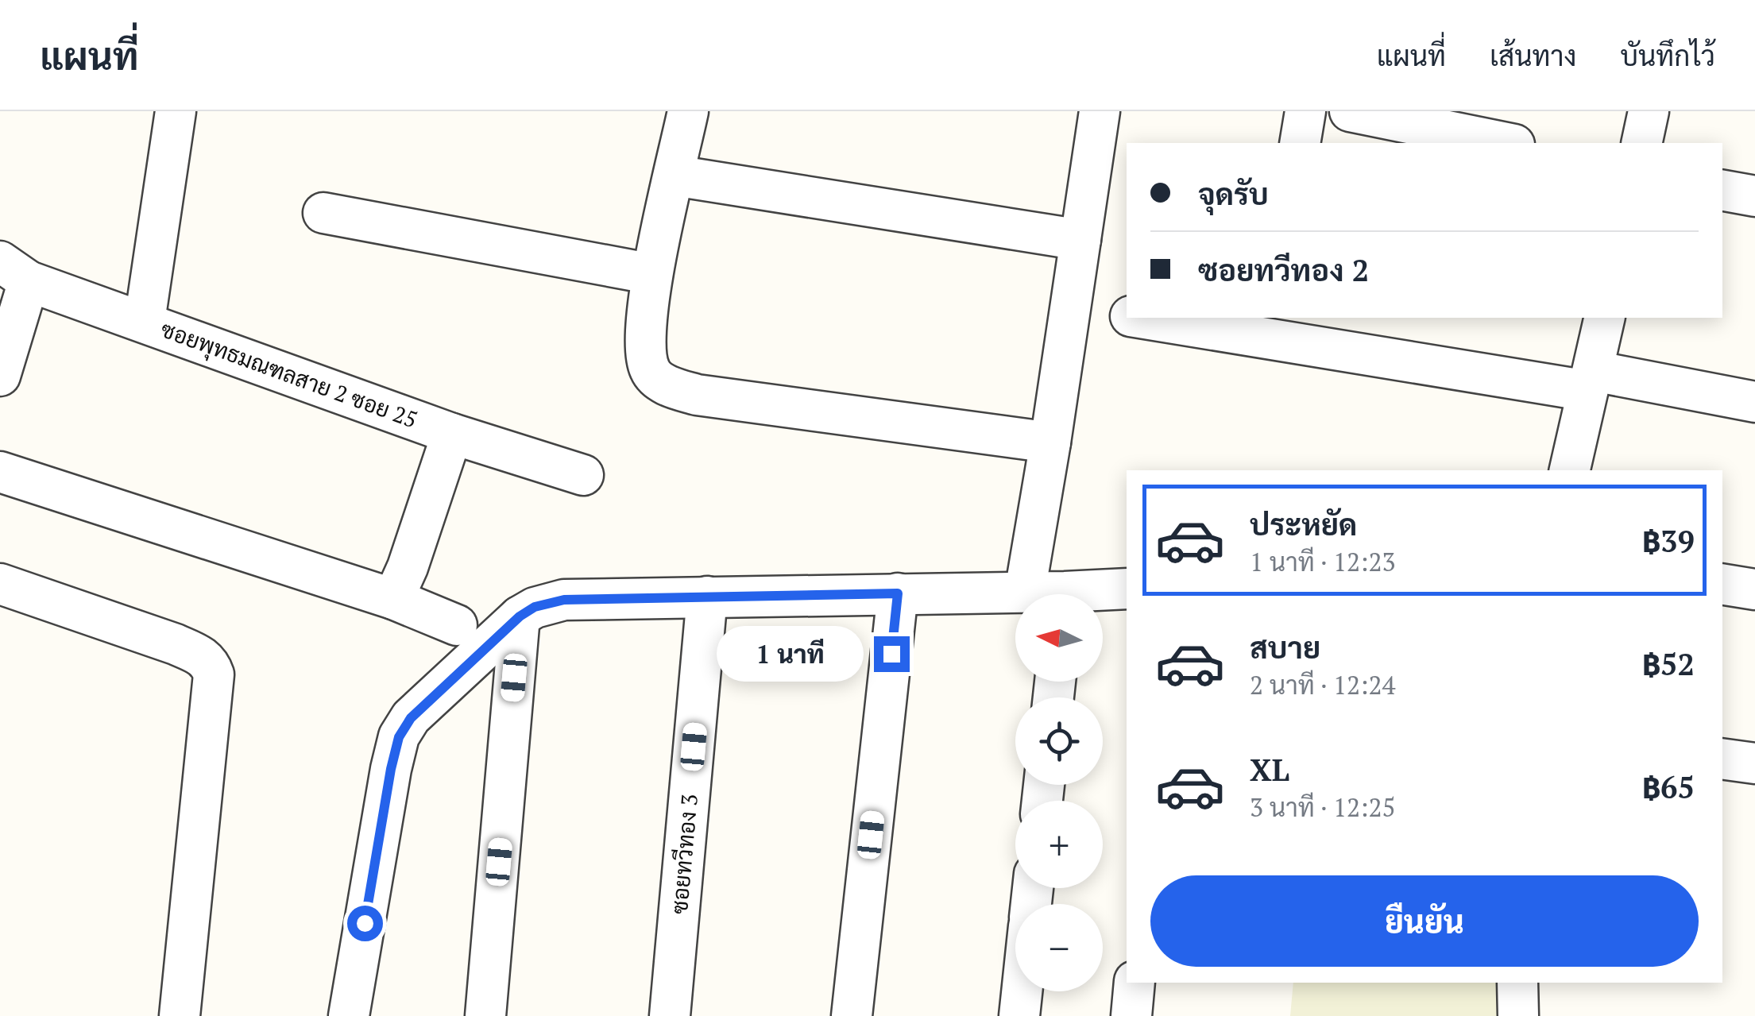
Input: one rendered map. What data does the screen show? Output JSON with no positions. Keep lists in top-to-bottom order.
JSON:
{
  "streets": {
    "street": ["ซอยพุทธมณฑลสาย 2 ซอย 25", "ซอยทวีทอง 3"]
  },
  "north": "left",
  "page": {
    "header": "แผนที่",
    "nav": ["แผนที่", "เส้นทาง", "บันทึกไว้"],
    "banner": ["จุดรับ", "ซอยทวีทอง 2"],
    "list": [
      {
        "name": "ประหยัด",
        "note": "1 นาที · 12:23",
        "value": "฿39"
      },
      {
        "name": "สบาย",
        "note": "2 นาที · 12:24",
        "value": "฿52"
      },
      {
        "name": "XL",
        "note": "3 นาที · 12:25",
        "value": "฿65"
      }
    ],
    "map_buttons": ["+", "−"],
    "bubble": "1 นาที",
    "buttons": "ยืนยัน"
  }
}
